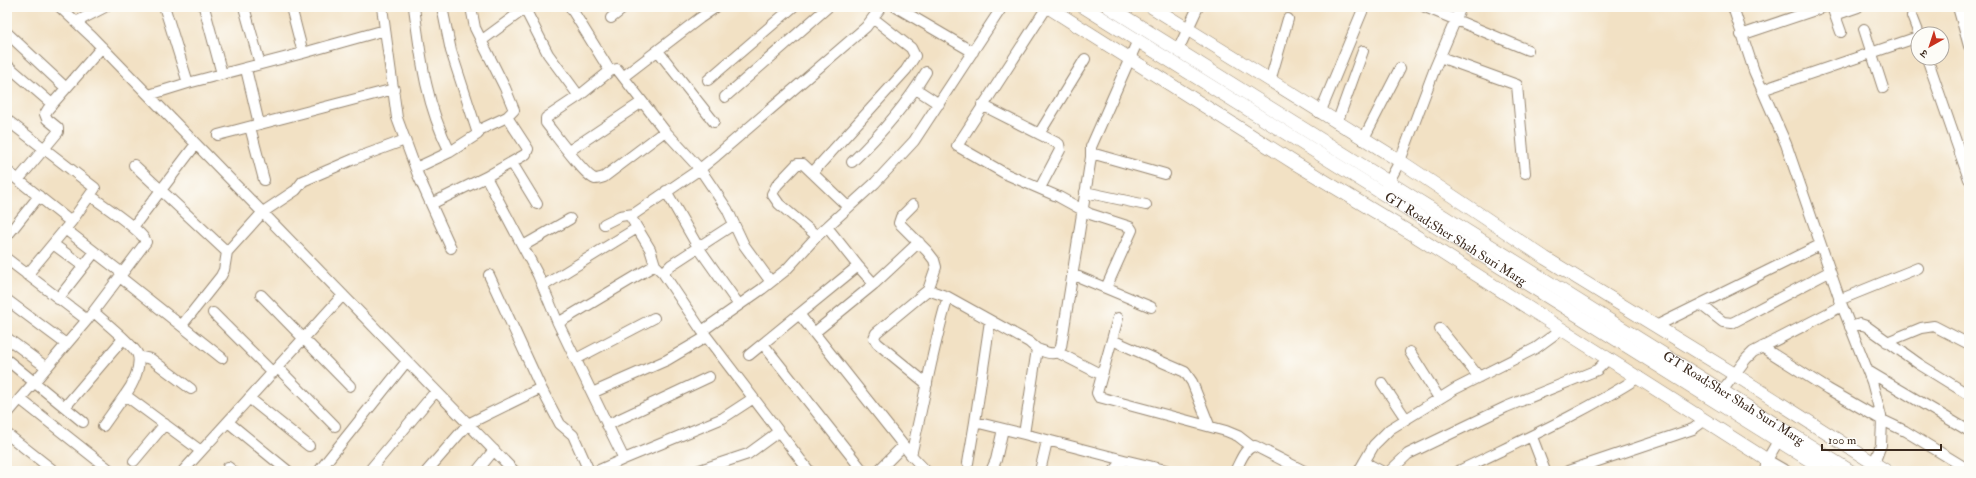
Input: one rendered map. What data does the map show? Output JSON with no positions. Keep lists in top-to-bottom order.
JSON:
{
  "streets": {
    "main road": ["GT Road;Sher Shah Suri Marg"]
  },
  "scale_bar": "100 m",
  "north": "bottom left"
}
